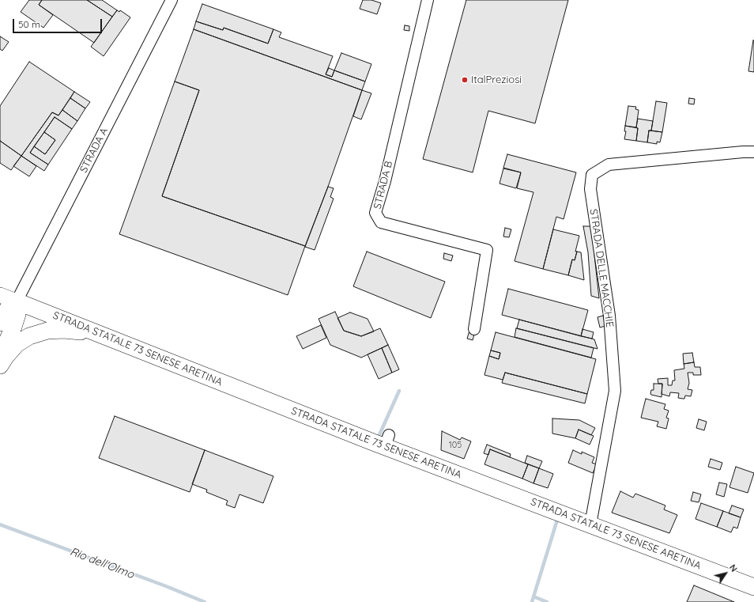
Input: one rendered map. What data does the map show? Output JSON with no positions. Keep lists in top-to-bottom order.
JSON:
{
  "streets": {
    "main road": ["STRADA STATALE 73 SENESE ARETINA"],
    "street": ["STRADA A", "STRADA B", "STRADA DELLE MACCHIE"]
  },
  "crossings": [
    ["STRADA A", "STRADA STATALE 73 SENESE ARETINA"],
    ["STRADA DELLE MACCHIE", "STRADA STATALE 73 SENESE ARETINA"]
  ],
  "water": ["Rio dell'Olmo"],
  "places": ["ItalPreziosi"],
  "house_numbers": ["105"],
  "scale_bar": "50 m",
  "north": "top right"
}
